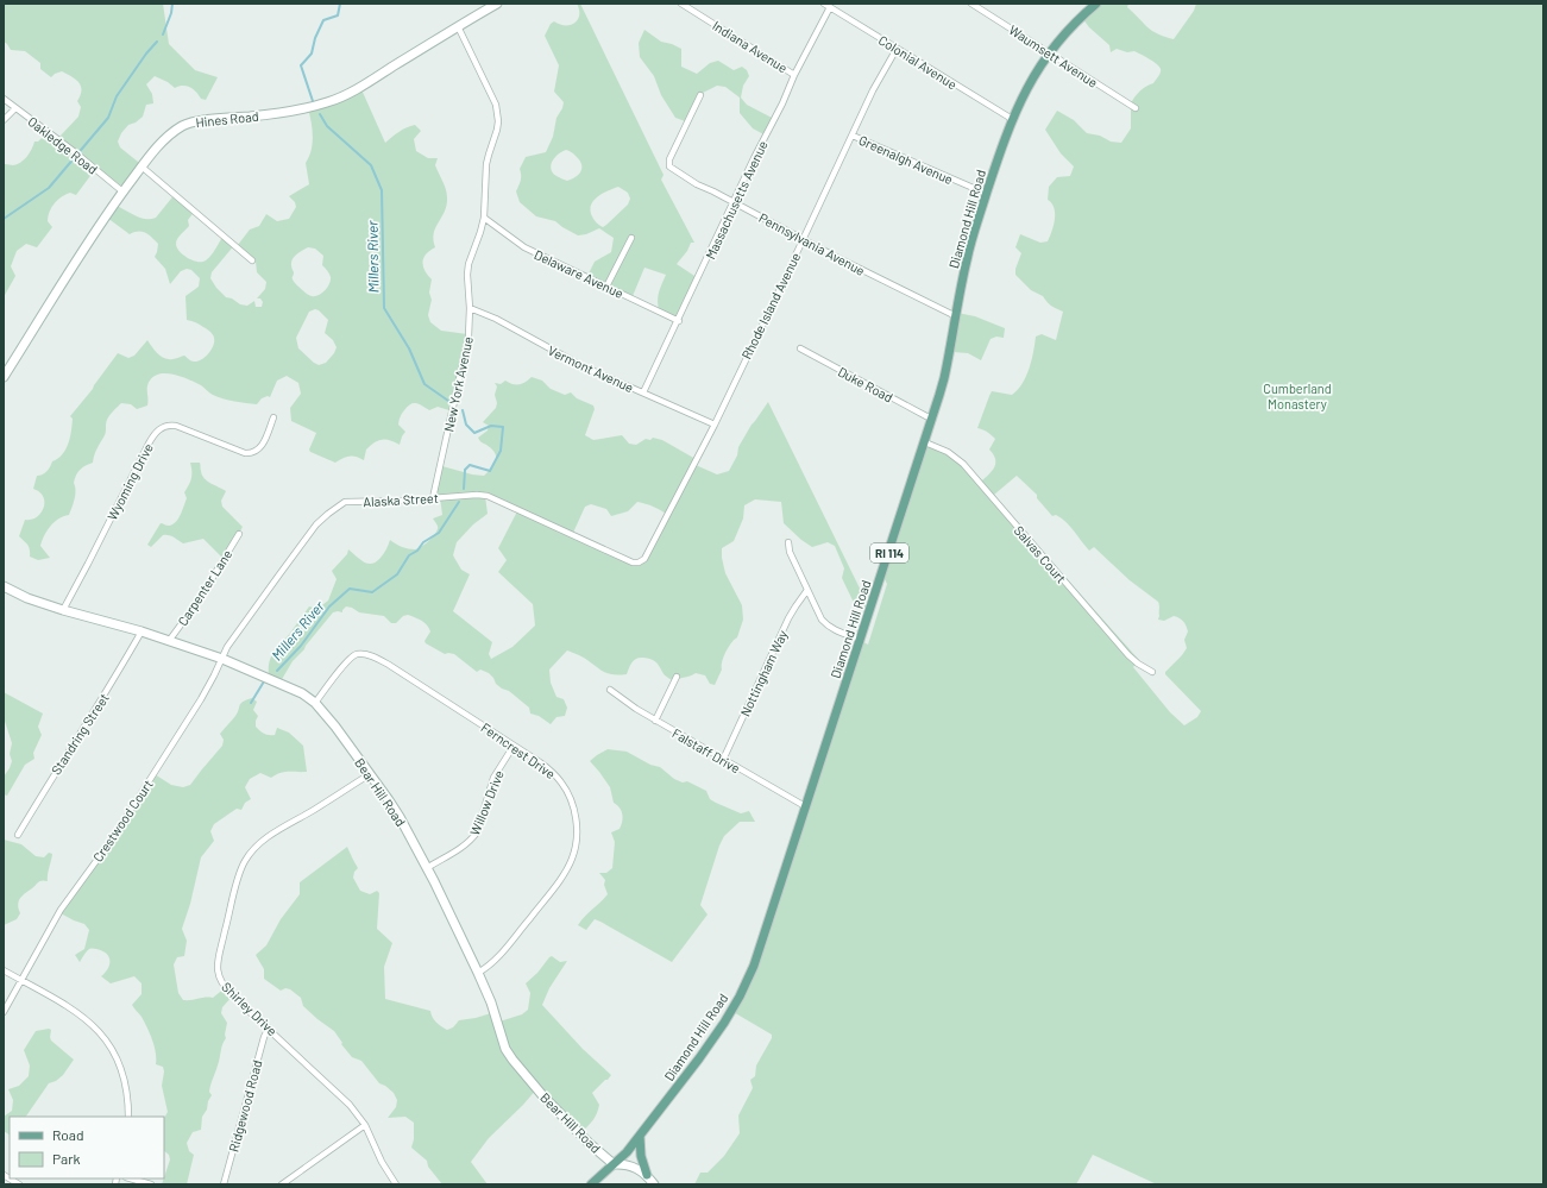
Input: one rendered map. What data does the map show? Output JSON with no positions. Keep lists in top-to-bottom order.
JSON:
{
  "streets": {
    "main road": ["Diamond Hill Road", "RI 114"],
    "street": [
      "Indiana Avenue",
      "Waumsett Avenue",
      "Colonial Avenue",
      "Hines Road",
      "Oakledge Road",
      "Greenalgh Avenue",
      "Massachusetts Avenue",
      "Pennsylvania Avenue",
      "Delaware Avenue",
      "Rhode Island Avenue",
      "Vermont Avenue",
      "New York Avenue",
      "Duke Road",
      "Wyoming Drive",
      "Alaska Street",
      "Salvas Court",
      "Carpenter Lane",
      "Nottingham Way",
      "Standring Street",
      "Ferncrest Drive",
      "Falstaff Drive",
      "Bear Hill Road",
      "Willow Drive",
      "Crestwood Court",
      "Shirley Drive",
      "Ridgewood Road"
    ]
  },
  "crossings": [
    ["Indiana Avenue", "Massachusetts Avenue"],
    ["Waumsett Avenue", "Diamond Hill Road"],
    ["Colonial Avenue", "Massachusetts Avenue"],
    ["Colonial Avenue", "Diamond Hill Road"],
    ["Colonial Avenue", "Rhode Island Avenue"],
    ["Hines Road", "Oakledge Road"],
    ["Hines Road", "New York Avenue"],
    ["Greenalgh Avenue", "Diamond Hill Road"],
    ["Greenalgh Avenue", "Rhode Island Avenue"],
    ["Massachusetts Avenue", "Pennsylvania Avenue"],
    ["Massachusetts Avenue", "Delaware Avenue"],
    ["Massachusetts Avenue", "Vermont Avenue"],
    ["Diamond Hill Road", "Pennsylvania Avenue"],
    ["Diamond Hill Road", "Duke Road"],
    ["Diamond Hill Road", "Salvas Court"],
    ["Diamond Hill Road", "Falstaff Drive"],
    ["Diamond Hill Road", "Bear Hill Road"],
    ["Pennsylvania Avenue", "Rhode Island Avenue"],
    ["Delaware Avenue", "New York Avenue"],
    ["Rhode Island Avenue", "Vermont Avenue"],
    ["Rhode Island Avenue", "Alaska Street"],
    ["Vermont Avenue", "New York Avenue"],
    ["New York Avenue", "Alaska Street"],
    ["Wyoming Drive", "Bear Hill Road"],
    ["Alaska Street", "Bear Hill Road"],
    ["Alaska Street", "Crestwood Court"],
    ["Carpenter Lane", "Bear Hill Road"],
    ["Nottingham Way", "Falstaff Drive"],
    ["Standring Street", "Bear Hill Road"],
    ["Ferncrest Drive", "Bear Hill Road"],
    ["Ferncrest Drive", "Willow Drive"],
    ["Bear Hill Road", "Willow Drive"],
    ["Bear Hill Road", "Crestwood Court"],
    ["Bear Hill Road", "Shirley Drive"],
    ["Shirley Drive", "Ridgewood Road"]
  ],
  "water": ["Millers River"],
  "parks": ["Cumberland Monastery"],
  "legend": ["Road", "Park"]
}
